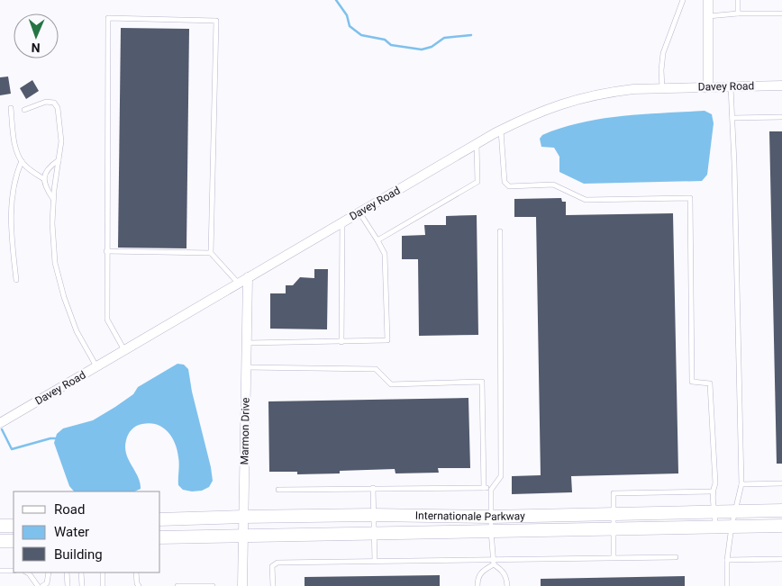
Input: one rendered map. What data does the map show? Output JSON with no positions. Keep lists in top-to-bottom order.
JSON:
{
  "streets": {
    "street": ["Davey Road", "Marmon Drive", "Internationale Parkway"]
  },
  "crossings": [
    ["Davey Road", "Marmon Drive"],
    ["Marmon Drive", "Internationale Parkway"]
  ],
  "legend": ["Road", "Water", "Building"],
  "north": "bottom"
}
